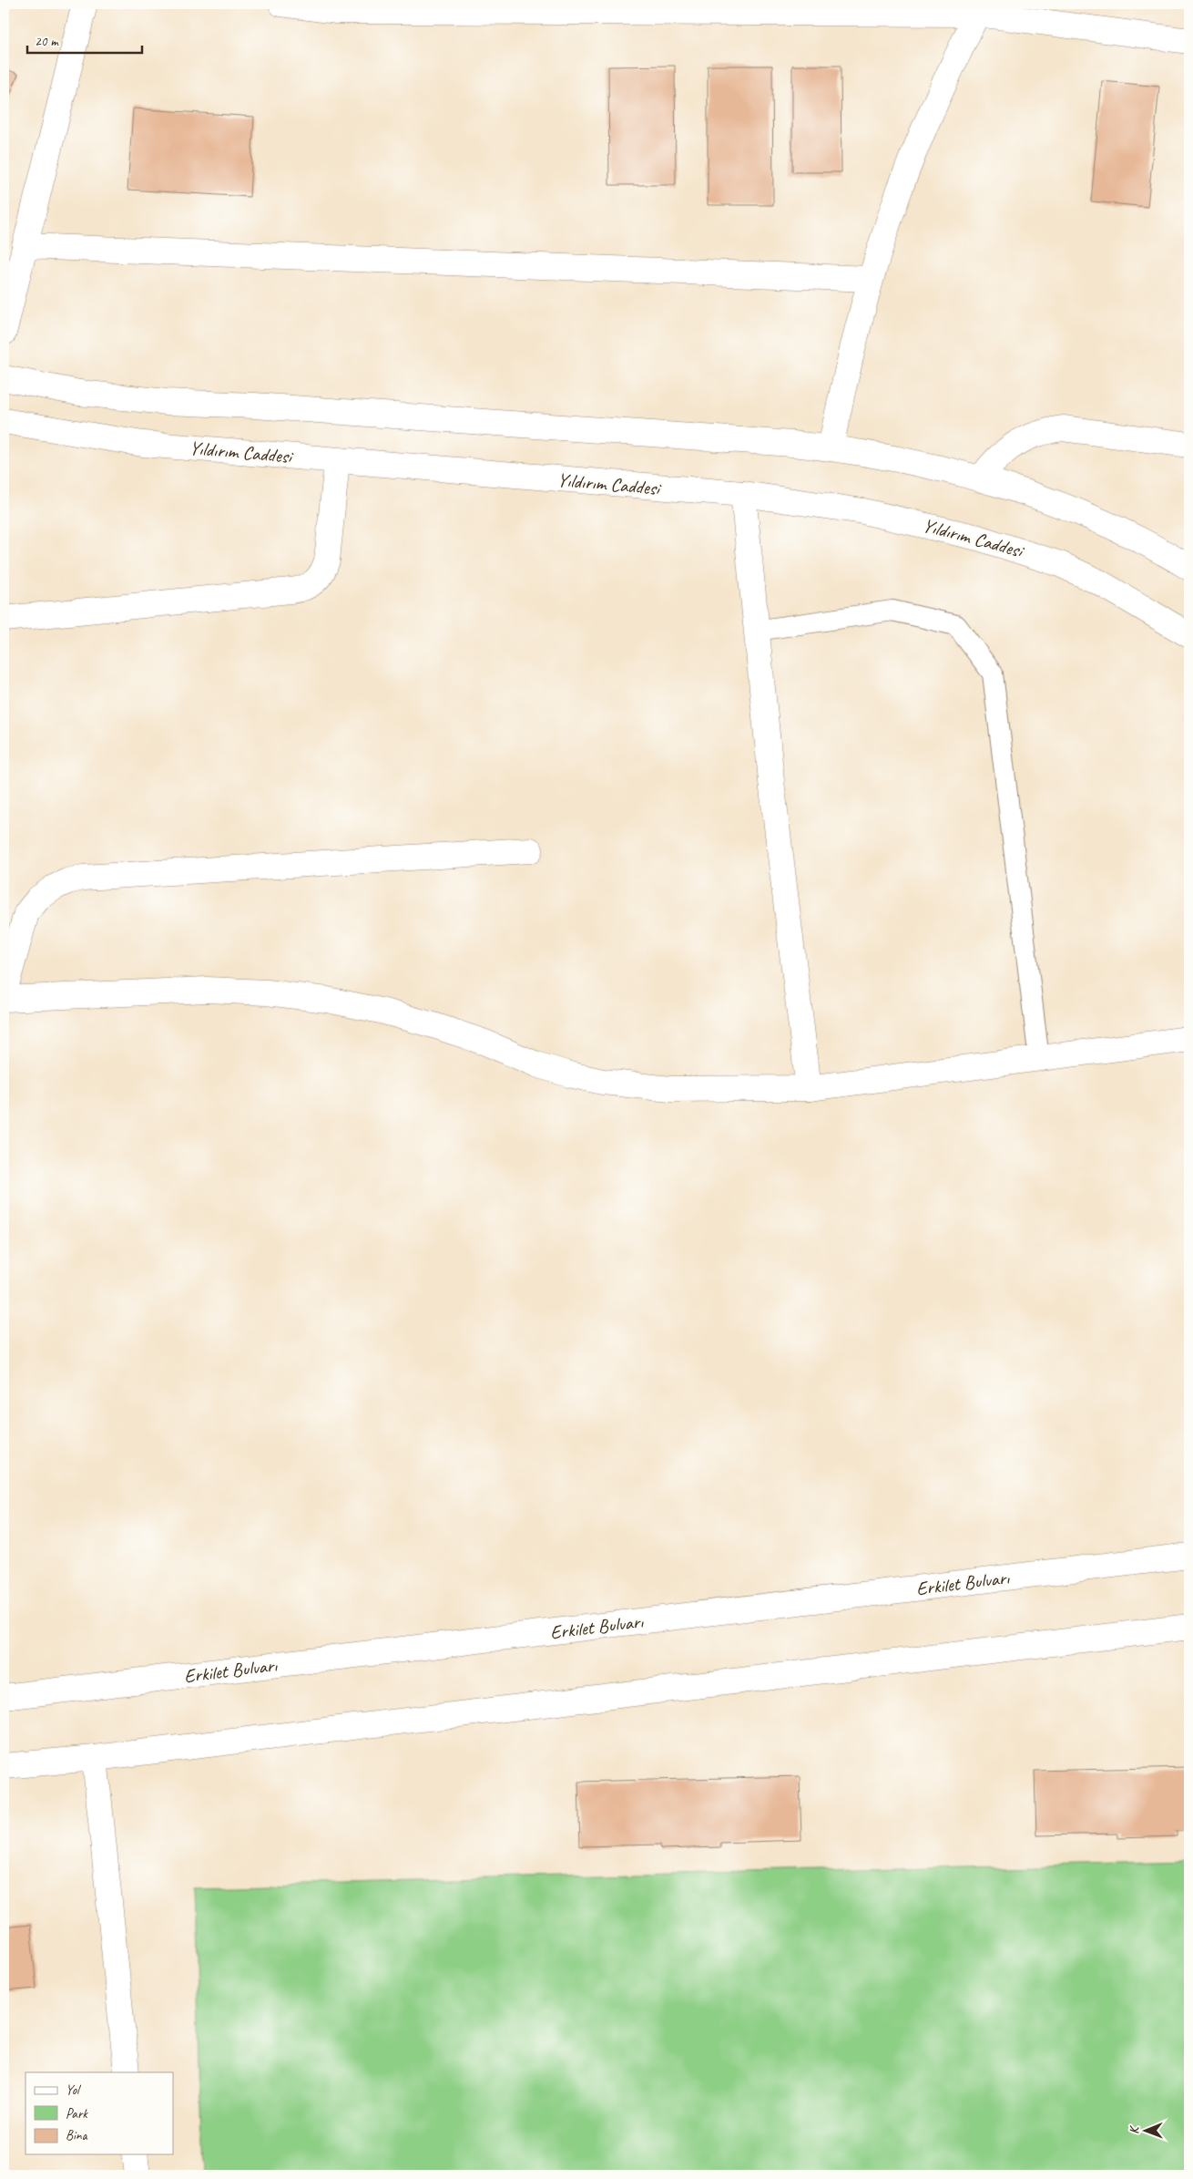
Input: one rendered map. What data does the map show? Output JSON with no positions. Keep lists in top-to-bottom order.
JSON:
{
  "streets": {
    "street": ["Yıldırım Caddesi", "Erkilet Bulvarı"]
  },
  "legend": ["Yol", "Park", "Bina"],
  "scale_bar": "20 m",
  "north": "left"
}
